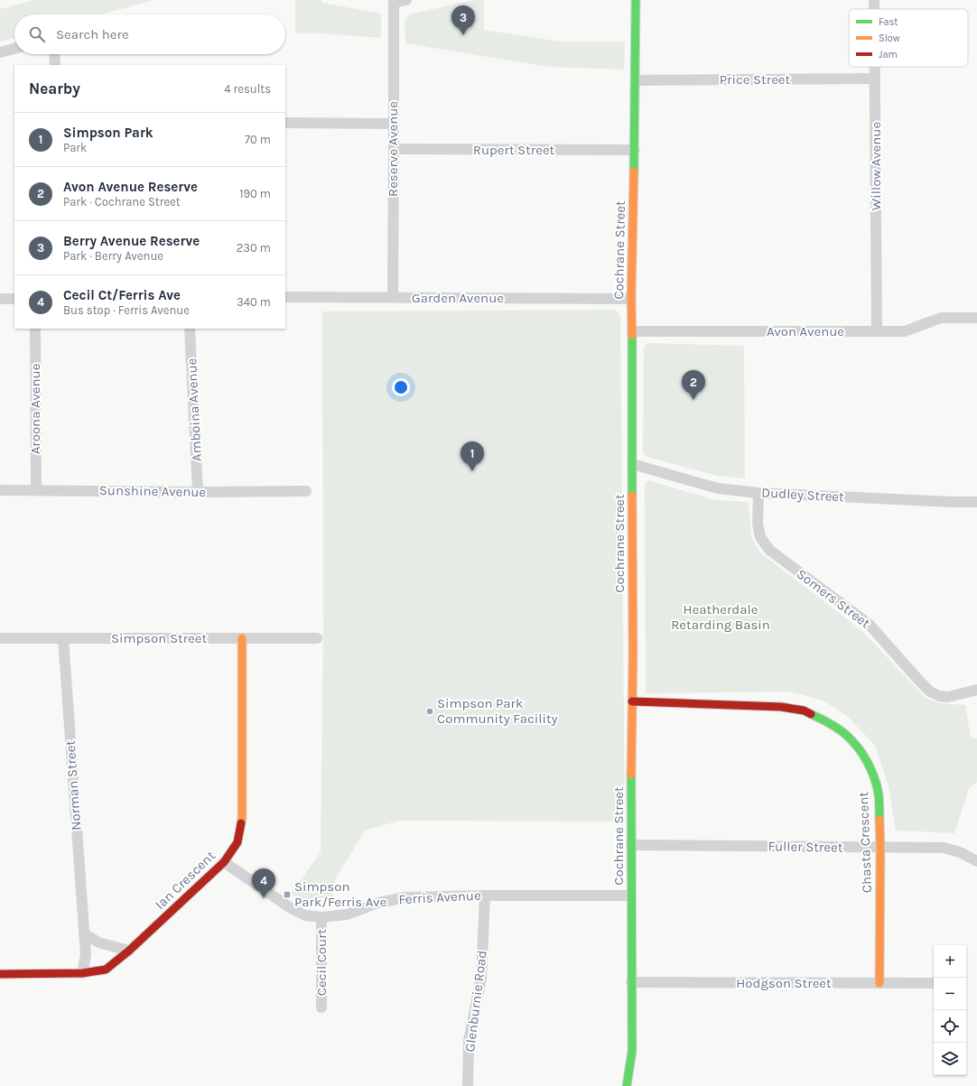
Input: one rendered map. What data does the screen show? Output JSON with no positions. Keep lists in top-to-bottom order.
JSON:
{
  "streets": {
    "street": [
      "Price Street",
      "Reserve Avenue",
      "Rupert Street",
      "Willow Avenue",
      "Cochrane Street",
      "Garden Avenue",
      "Avon Avenue",
      "Aroona Avenue",
      "Amboina Avenue",
      "Sunshine Avenue",
      "Dudley Street",
      "Somers Street",
      "Simpson Street",
      "Norman Street",
      "Chasta Crescent",
      "Fuller Street",
      "Ian Crescent",
      "Ferris Avenue",
      "Cecil Court",
      "Hodgson Street",
      "Glenburnie Road"
    ]
  },
  "crossings": [
    ["Price Street", "Willow Avenue"],
    ["Price Street", "Cochrane Street"],
    ["Reserve Avenue", "Rupert Street"],
    ["Reserve Avenue", "Garden Avenue"],
    ["Rupert Street", "Cochrane Street"],
    ["Willow Avenue", "Avon Avenue"],
    ["Cochrane Street", "Garden Avenue"],
    ["Cochrane Street", "Avon Avenue"],
    ["Cochrane Street", "Dudley Street"],
    ["Cochrane Street", "Chasta Crescent"],
    ["Cochrane Street", "Fuller Street"],
    ["Cochrane Street", "Ferris Avenue"],
    ["Cochrane Street", "Hodgson Street"],
    ["Aroona Avenue", "Sunshine Avenue"],
    ["Amboina Avenue", "Sunshine Avenue"],
    ["Dudley Street", "Somers Street"],
    ["Simpson Street", "Norman Street"],
    ["Simpson Street", "Ian Crescent"],
    ["Norman Street", "Ian Crescent"],
    ["Chasta Crescent", "Fuller Street"],
    ["Chasta Crescent", "Hodgson Street"],
    ["Ian Crescent", "Ferris Avenue"],
    ["Ferris Avenue", "Cecil Court"],
    ["Ferris Avenue", "Glenburnie Road"]
  ],
  "parks": ["Heatherdale Retarding Basin"],
  "places": {
    "other": ["Simpson Park Community Facility"],
    "transit": ["Simpson Park/Ferris Ave"]
  },
  "legend": ["Fast", "Slow", "Jam"],
  "page": {
    "pins": [
      "3",
      "2",
      "1",
      "4"
    ],
    "search": "Search here",
    "heading": ["Nearby", "4 results"],
    "list": [
      {
        "mark": "1",
        "name": "Simpson Park",
        "note": "Park",
        "value": "70 m"
      },
      {
        "mark": "2",
        "name": "Avon Avenue Reserve",
        "note": "Park · Cochrane Street",
        "value": "190 m"
      },
      {
        "mark": "3",
        "name": "Berry Avenue Reserve",
        "note": "Park · Berry Avenue",
        "value": "230 m"
      },
      {
        "mark": "4",
        "name": "Cecil Ct/Ferris Ave",
        "note": "Bus stop · Ferris Avenue",
        "value": "340 m"
      }
    ],
    "map_buttons": ["+", "−"]
  }
}
